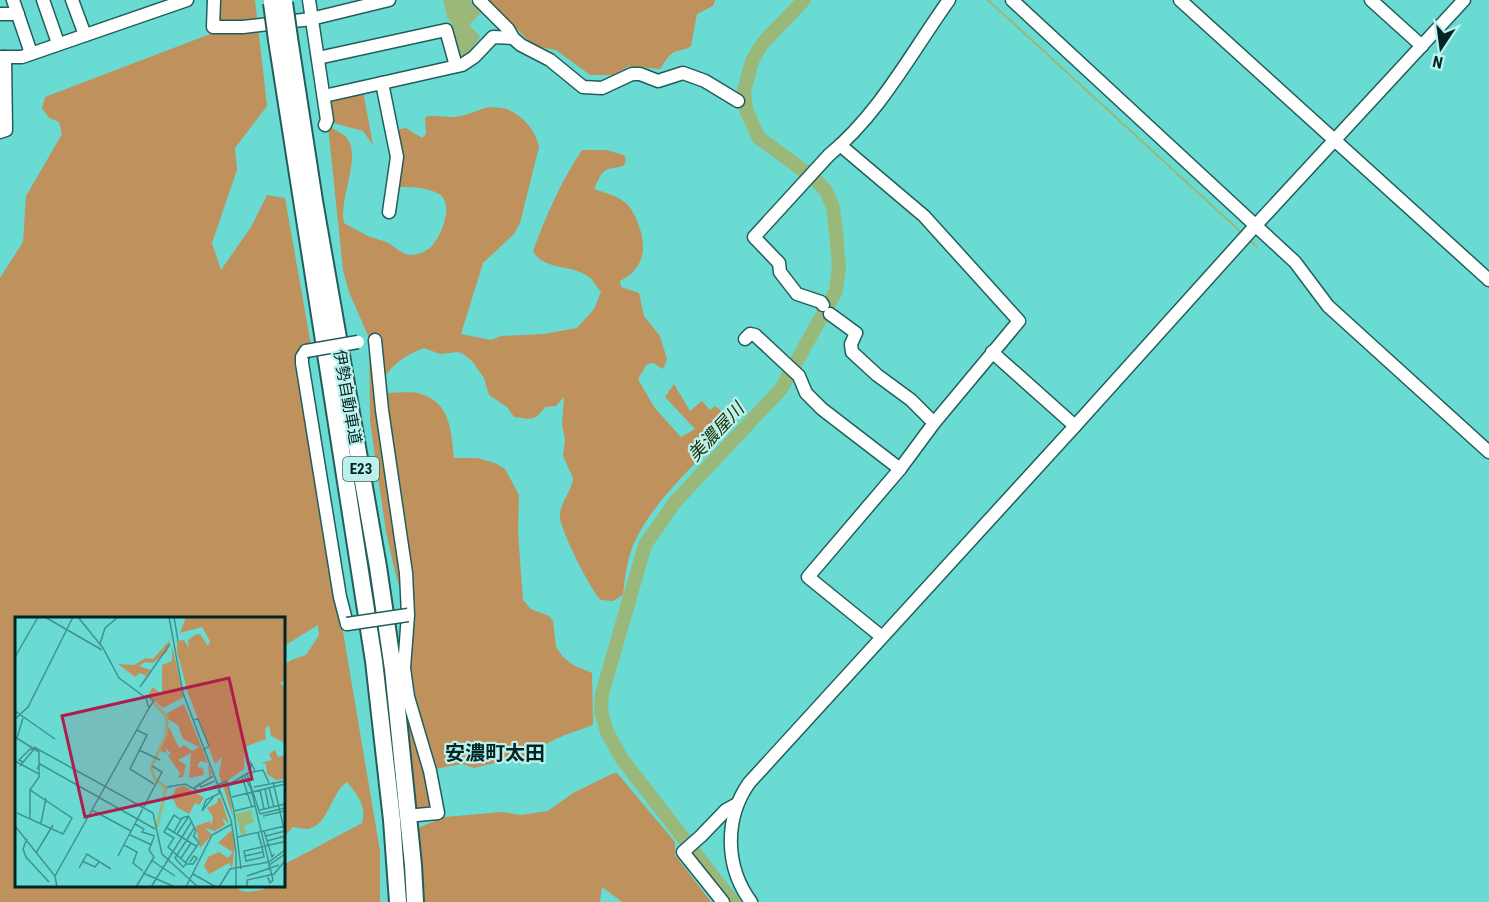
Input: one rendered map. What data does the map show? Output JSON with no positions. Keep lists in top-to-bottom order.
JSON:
{
  "streets": {
    "highway": ["伊勢自動車道", "E23"]
  },
  "districts": ["安濃町太田"],
  "water": ["美濃屋川"],
  "north": "bottom"
}
